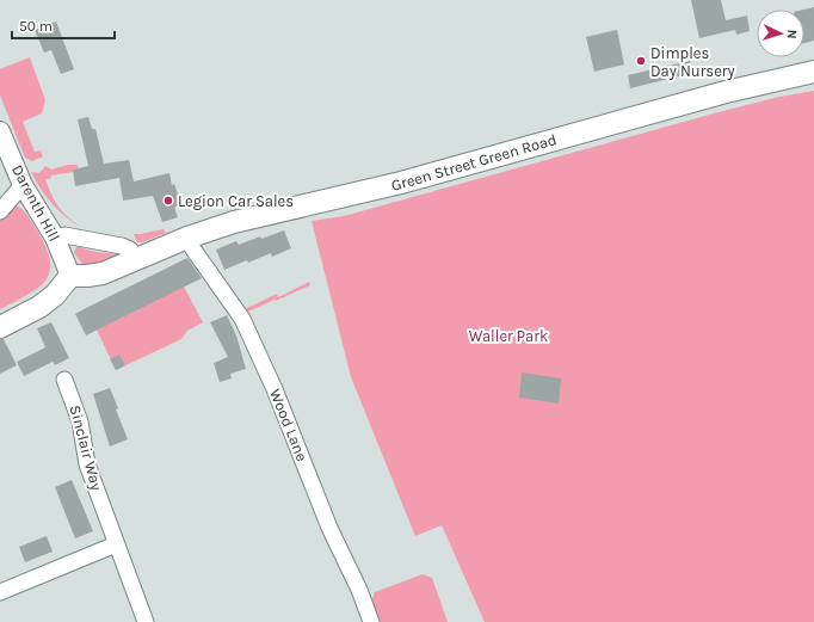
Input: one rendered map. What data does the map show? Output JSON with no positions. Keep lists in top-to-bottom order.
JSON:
{
  "streets": {
    "main road": ["Green Street Green Road"],
    "street": ["Darenth Hill", "Wood Lane", "Sinclair Way"]
  },
  "crossings": [
    ["Green Street Green Road", "Darenth Hill"],
    ["Green Street Green Road", "Wood Lane"]
  ],
  "parks": ["Waller Park"],
  "places": ["Dimples Day Nursery", "Legion Car Sales"],
  "scale_bar": "50 m",
  "north": "right"
}
